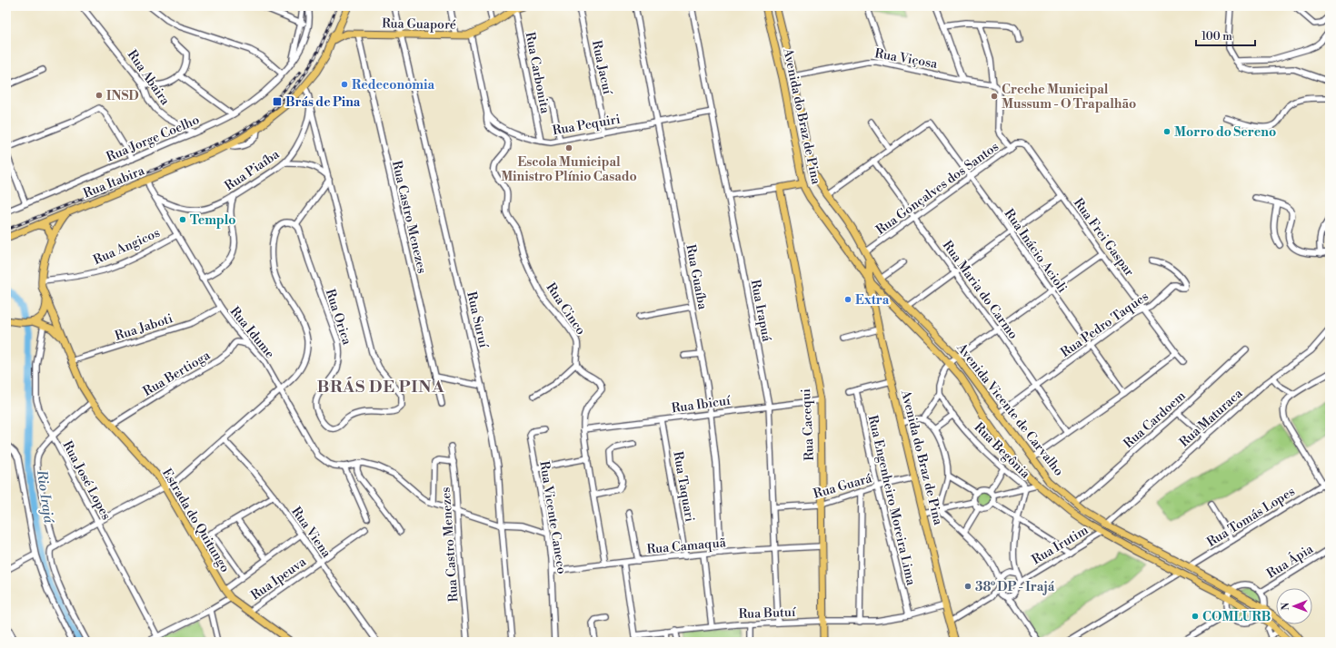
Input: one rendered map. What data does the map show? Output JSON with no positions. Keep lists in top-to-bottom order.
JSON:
{
  "streets": {
    "main road": [
      "Rua Guaporé",
      "Avenida do Braz de Pina",
      "Rua Itabira",
      "Avenida Vicente de Carvalho",
      "Rua Cacequi",
      "Estrada do Quitungo"
    ],
    "street": [
      "Rua Viçosa",
      "Rua Jacuí",
      "Rua Carbonita",
      "Rua Abaira",
      "Rua Pequiri",
      "Rua Jorge Coelho",
      "Rua Piaíba",
      "Rua Gonçalves dos Santos",
      "Rua Castro Menezes",
      "Rua Frei Gaspar",
      "Rua Angicos",
      "Rua Inácio Acioli",
      "Rua Guaíba",
      "Rua Maria do Carmo",
      "Rua Cinco",
      "Rua Irapuá",
      "Rua Orica",
      "Rua Suruí",
      "Rua Pedro Taques",
      "Rua Jaboti",
      "Rua Idume",
      "Rua Bertioga",
      "Rua Ibicuí",
      "Rua Maturaca",
      "Rua Cardoem",
      "Rua Begônia",
      "Rua José Lopes",
      "Rua Guará",
      "Rua Taquari",
      "Rua Engenheiro Moreira Lima",
      "Rua Tomás Lopes",
      "Rua Vicente Caneco",
      "Rua Viena",
      "Rua Irutim",
      "Rua Camaquã",
      "Rua Ápia",
      "Rua Ipeuva",
      "Rua Butuí"
    ]
  },
  "crossings": [
    ["Rua Guaporé", "Rua Carbonita"],
    ["Rua Guaporé", "Rua Itabira"],
    ["Rua Guaporé", "Rua Castro Menezes"],
    ["Rua Guaporé", "Rua Suruí"],
    ["Rua Viçosa", "Avenida do Braz de Pina"],
    ["Rua Jacuí", "Rua Pequiri"],
    ["Rua Carbonita", "Rua Pequiri"],
    ["Rua Abaira", "Rua Jorge Coelho"],
    ["Avenida do Braz de Pina", "Rua Gonçalves dos Santos"],
    ["Avenida do Braz de Pina", "Avenida Vicente de Carvalho"],
    ["Avenida do Braz de Pina", "Rua Guará"],
    ["Avenida do Braz de Pina", "Rua Butuí"],
    ["Rua Pequiri", "Rua Guaíba"],
    ["Rua Pequiri", "Rua Cinco"],
    ["Rua Pequiri", "Rua Irapuá"],
    ["Rua Piaíba", "Rua Itabira"],
    ["Rua Piaíba", "Rua Orica"],
    ["Rua Piaíba", "Rua Idume"],
    ["Rua Itabira", "Rua Idume"],
    ["Rua Itabira", "Estrada do Quitungo"],
    ["Rua Gonçalves dos Santos", "Rua Frei Gaspar"],
    ["Rua Gonçalves dos Santos", "Rua Inácio Acioli"],
    ["Rua Gonçalves dos Santos", "Rua Maria do Carmo"],
    ["Rua Frei Gaspar", "Rua Pedro Taques"],
    ["Rua Angicos", "Rua Idume"],
    ["Rua Angicos", "Estrada do Quitungo"],
    ["Rua Inácio Acioli", "Rua Pedro Taques"],
    ["Rua Guaíba", "Rua Ibicuí"],
    ["Rua Guaíba", "Rua Camaquã"],
    ["Rua Maria do Carmo", "Rua Pedro Taques"],
    ["Rua Irapuá", "Rua Ibicuí"],
    ["Rua Irapuá", "Rua Guará"],
    ["Rua Irapuá", "Rua Camaquã"],
    ["Rua Irapuá", "Rua Butuí"],
    ["Rua Pedro Taques", "Avenida Vicente de Carvalho"],
    ["Rua Jaboti", "Rua Idume"],
    ["Rua Jaboti", "Estrada do Quitungo"],
    ["Rua Idume", "Rua Bertioga"],
    ["Rua Bertioga", "Estrada do Quitungo"],
    ["Rua Ibicuí", "Rua Cacequi"],
    ["Rua Ibicuí", "Rua Taquari"],
    ["Avenida Vicente de Carvalho", "Rua Maturaca"],
    ["Avenida Vicente de Carvalho", "Rua Cardoem"],
    ["Avenida Vicente de Carvalho", "Rua Tomás Lopes"],
    ["Avenida Vicente de Carvalho", "Rua Irutim"],
    ["Rua Cacequi", "Rua Guará"],
    ["Rua Cacequi", "Rua Camaquã"],
    ["Rua Cacequi", "Rua Butuí"],
    ["Rua José Lopes", "Estrada do Quitungo"],
    ["Rua Guará", "Rua Engenheiro Moreira Lima"],
    ["Rua Taquari", "Rua Camaquã"],
    ["Rua Engenheiro Moreira Lima", "Rua Butuí"],
    ["Rua Vicente Caneco", "Rua Camaquã"],
    ["Estrada do Quitungo", "Rua Ipeuva"],
    ["Rua Viena", "Rua Ipeuva"]
  ],
  "districts": ["BRÁS DE PINA"],
  "water": ["Rio Irajá"],
  "places": {
    "other": [
      "Redeconomia",
      "INSD",
      "Creche Municipal Mussum - O Trapalhão",
      "Morro do Sereno",
      "Escola Municipal Ministro Plínio Casado",
      "Templo",
      "Extra",
      "38º DP - Irajá",
      "COMLURB"
    ],
    "transit": ["Brás de Pina"]
  },
  "scale_bar": "100 m",
  "north": "left"
}
